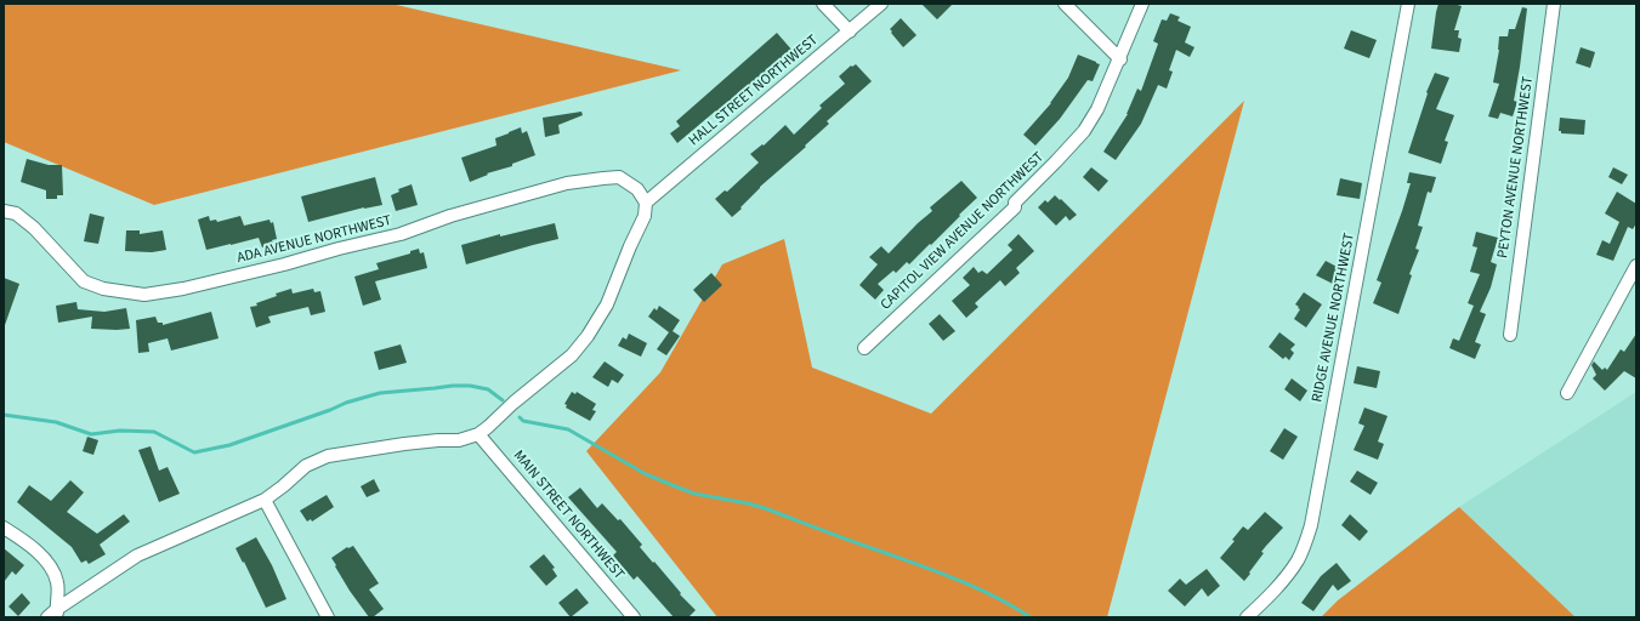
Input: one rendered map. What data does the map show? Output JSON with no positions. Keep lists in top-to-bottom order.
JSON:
{
  "streets": {
    "street": [
      "HALL STREET NORTHWEST",
      "PEYTON AVENUE NORTHWEST",
      "CAPITOL VIEW AVENUE NORTHWEST",
      "ADA AVENUE NORTHWEST",
      "RIDGE AVENUE NORTHWEST",
      "MAIN STREET NORTHWEST"
    ]
  },
  "crossings": [
    ["HALL STREET NORTHWEST", "ADA AVENUE NORTHWEST"]
  ]
}
